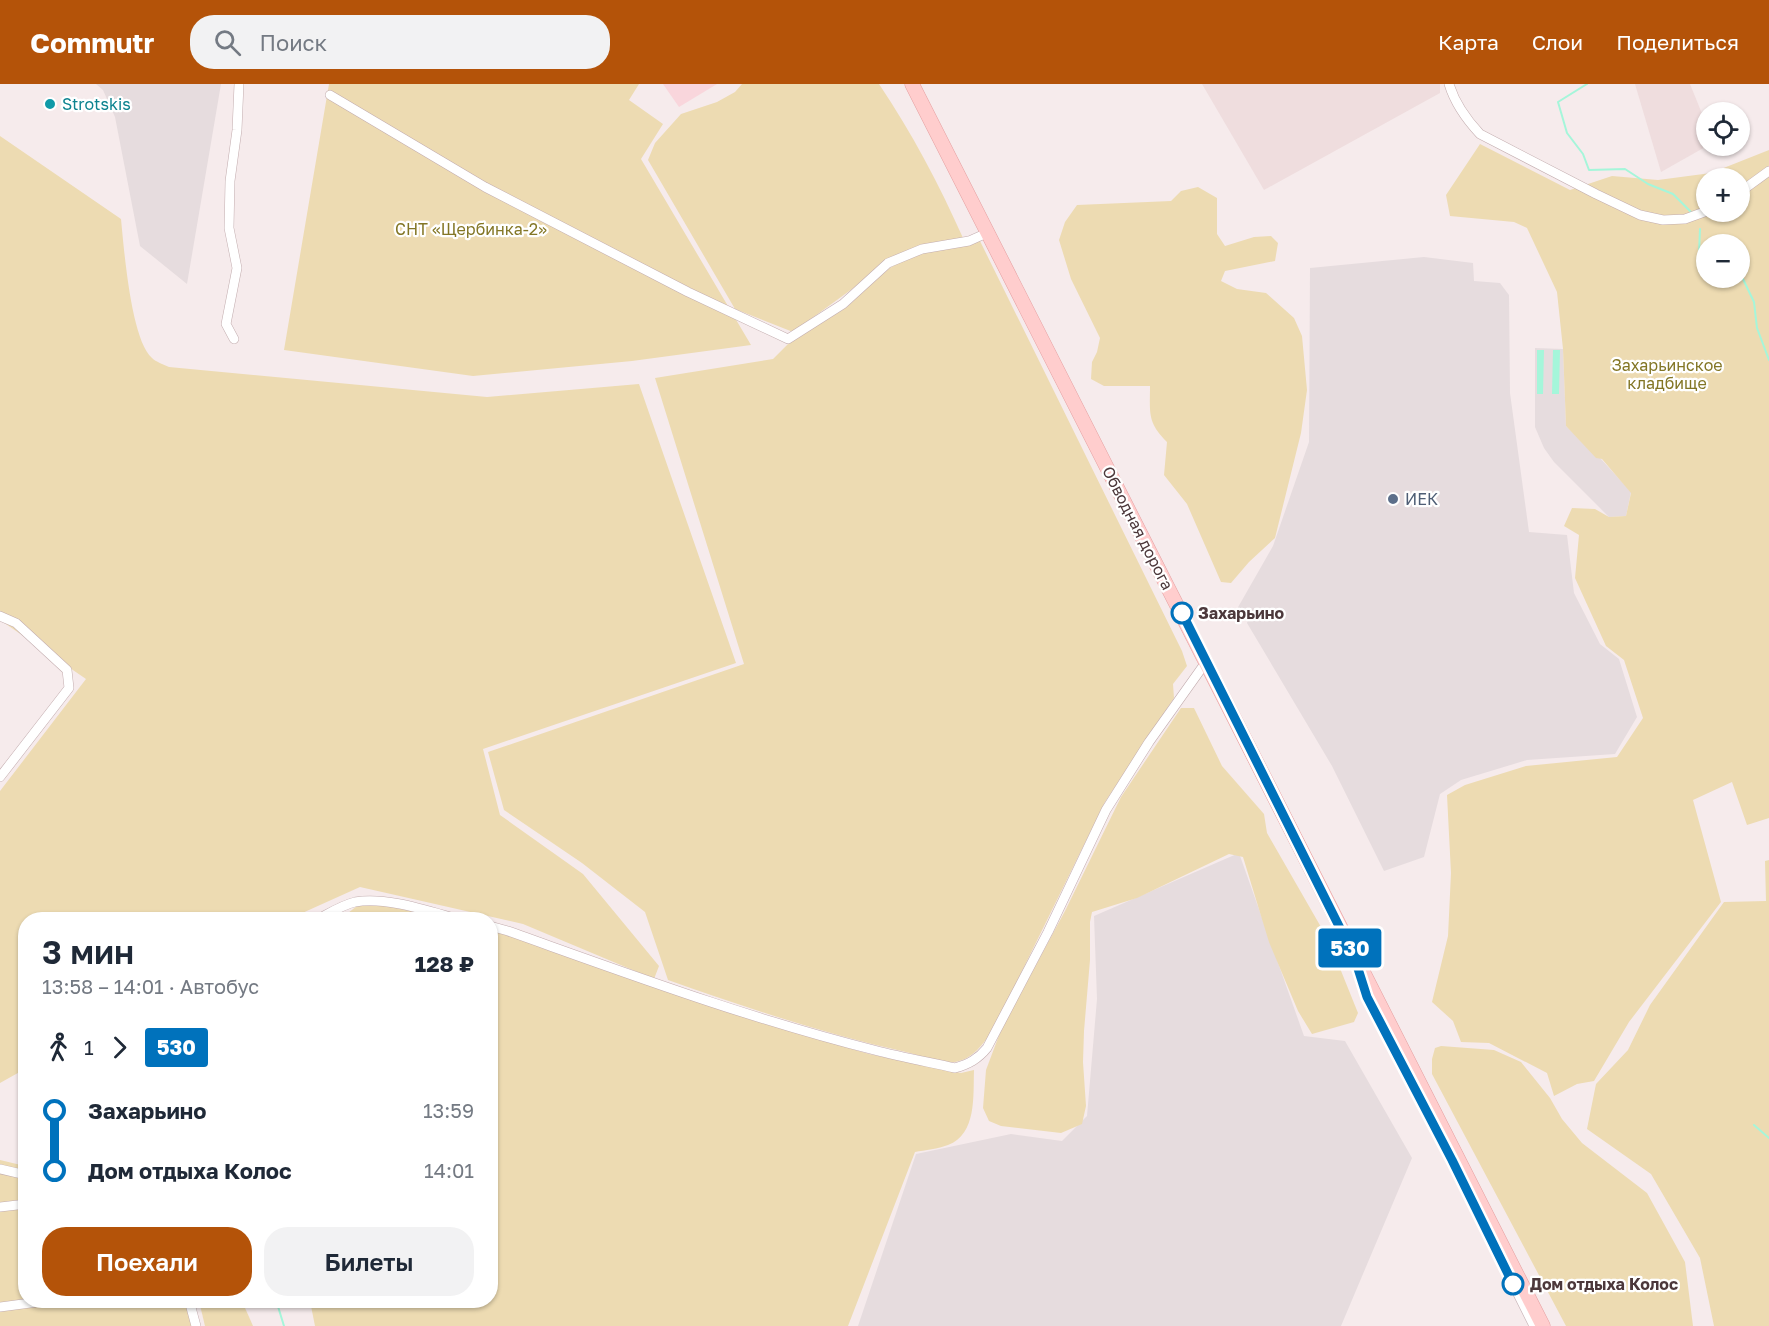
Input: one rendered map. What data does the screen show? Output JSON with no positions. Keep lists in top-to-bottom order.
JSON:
{
  "streets": {
    "main road": ["Обводная дорога"]
  },
  "parks": ["СНТ «Щербинка-2»", "Захарьинское кладбище"],
  "places": [
    "Strotskis",
    "ИЕК",
    "Захарьино",
    "Дом отдыха Колос"
  ],
  "lines": ["bus line 530"],
  "page": {
    "header": "Commutr",
    "search": "Поиск",
    "nav": ["Карта", "Слои", "Поделиться"],
    "on_map": "530",
    "map_buttons": ["+", "−"],
    "heading": ["3 мин", "13:58 – 14:01 · Автобус", "128 ₽"],
    "legs": ["1", "530"],
    "list": [
      {
        "name": "Захарьино",
        "value": "13:59"
      },
      {
        "name": "Дом отдыха Колос",
        "value": "14:01"
      }
    ],
    "buttons": ["Поехали", "Билеты"]
  }
}
